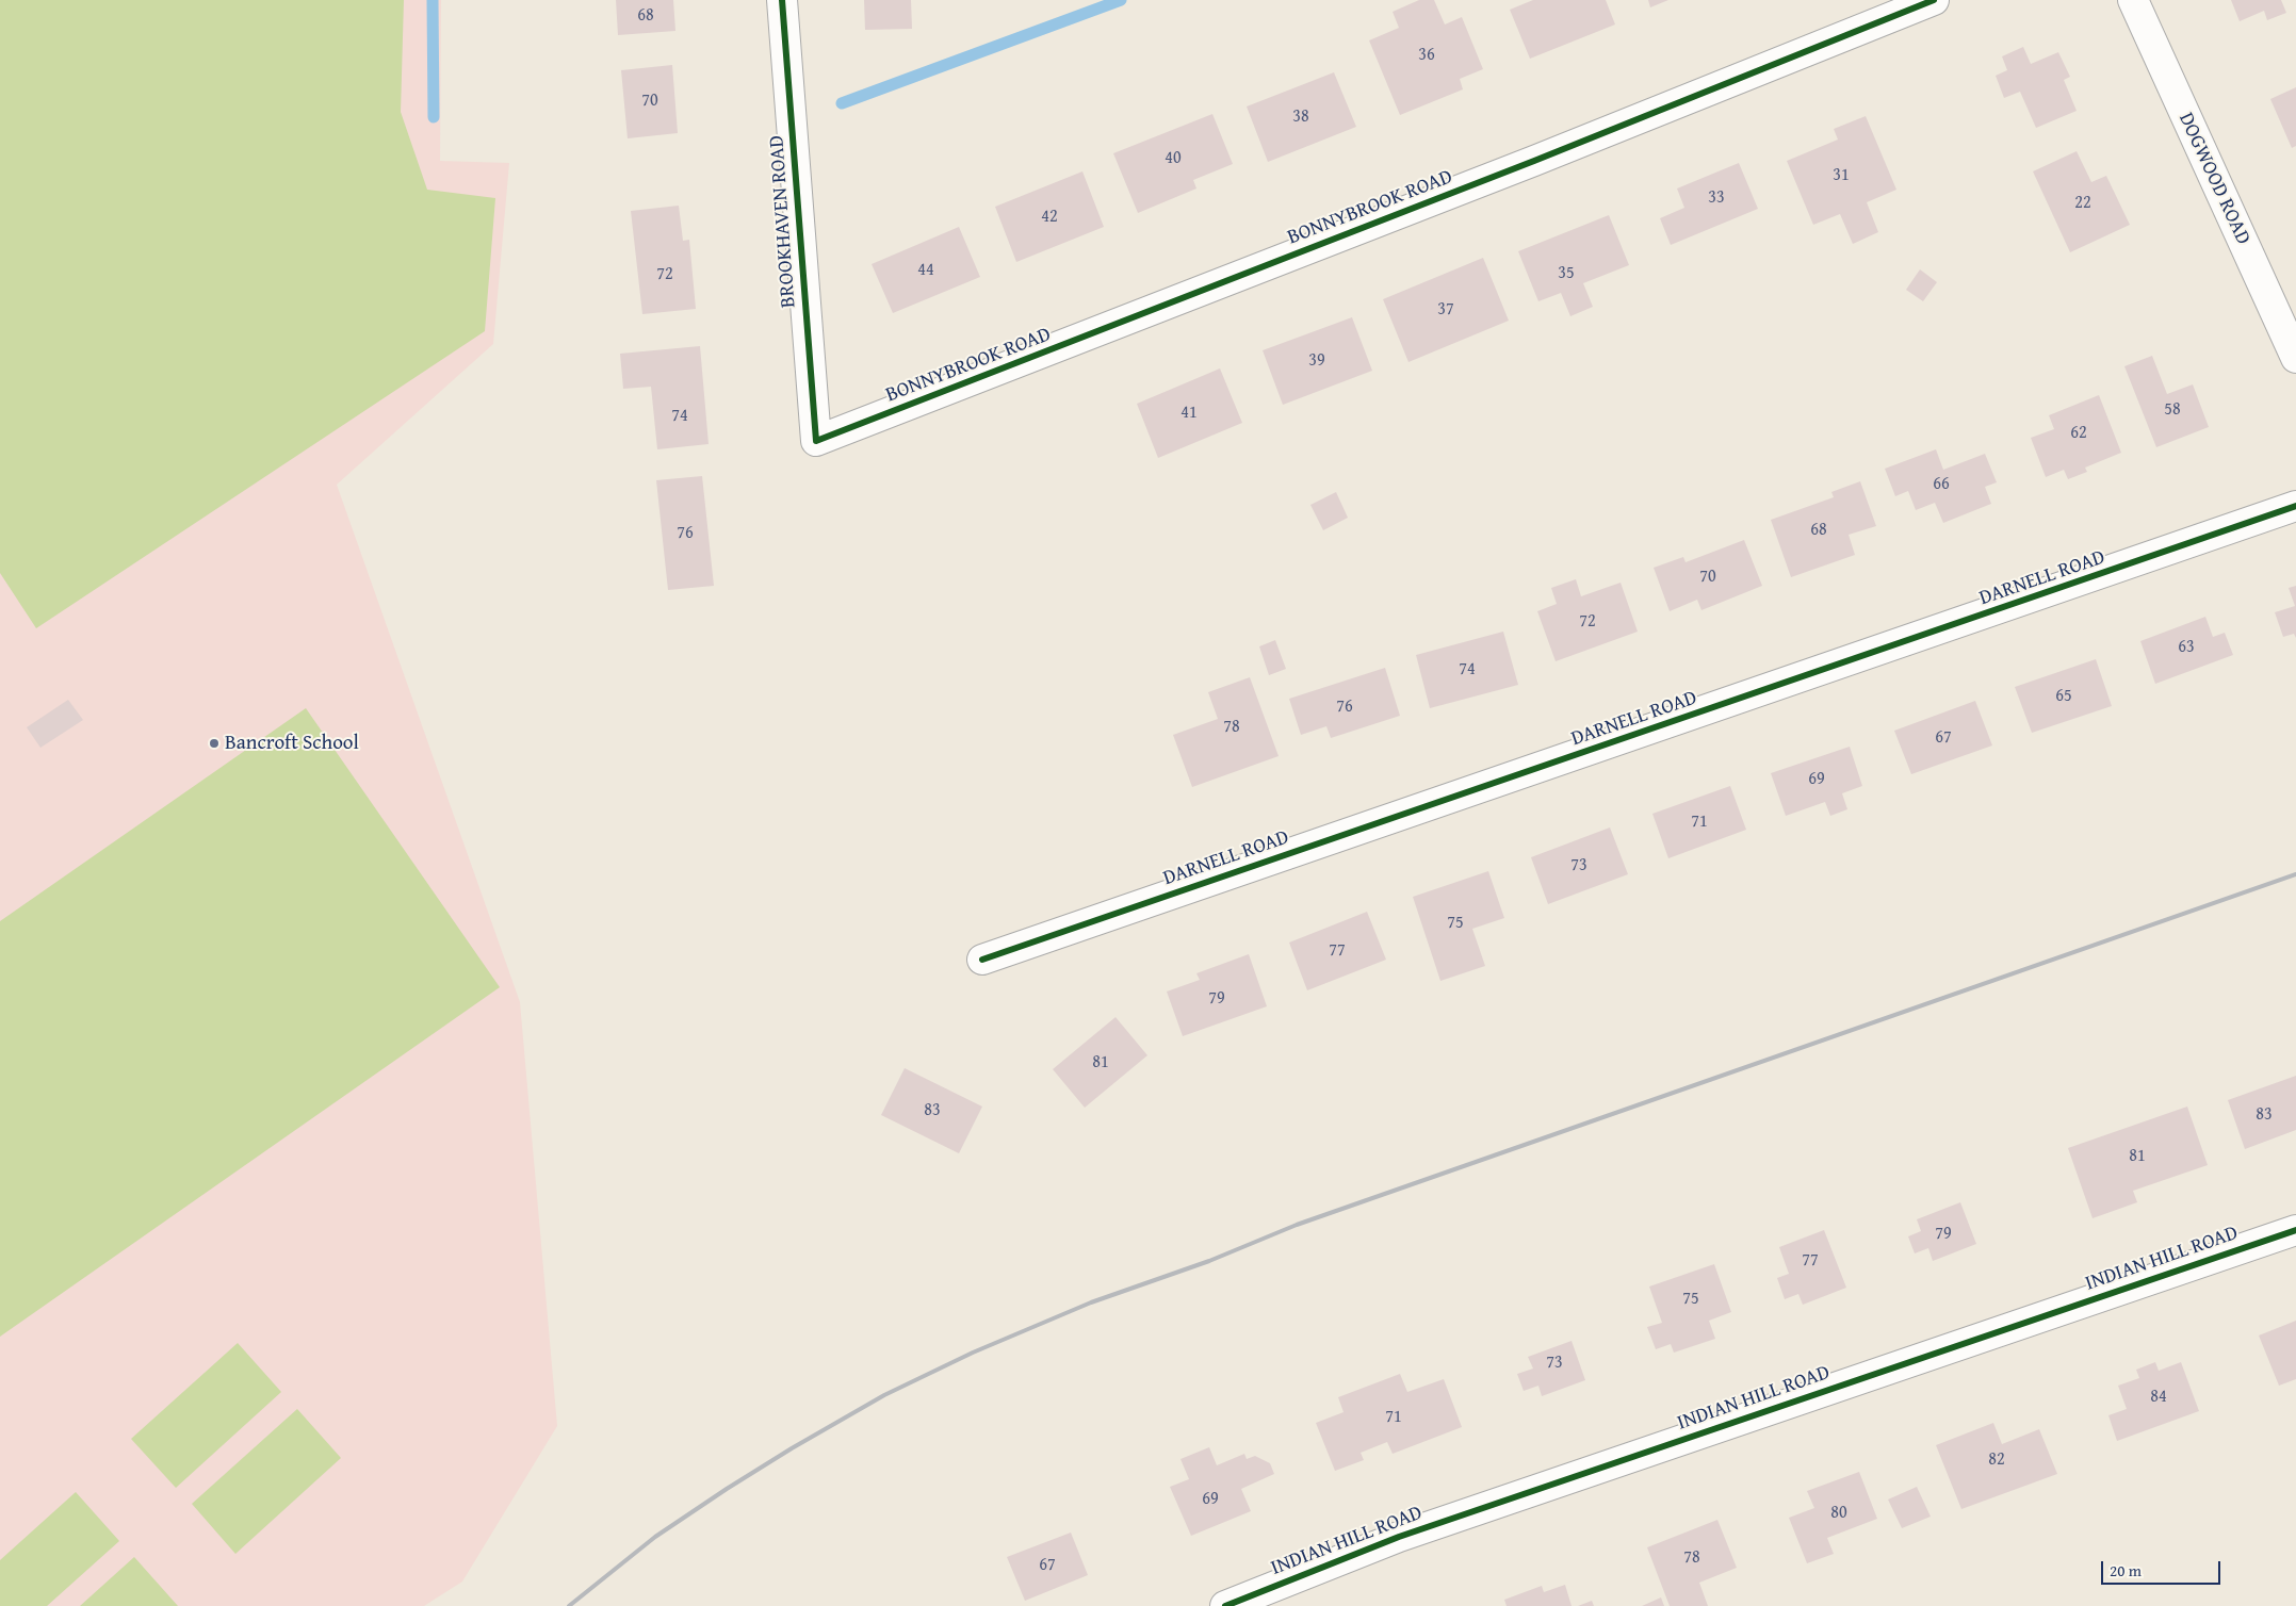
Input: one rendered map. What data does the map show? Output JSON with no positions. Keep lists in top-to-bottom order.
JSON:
{
  "streets": {
    "street": [
      "DOGWOOD ROAD",
      "BONNYBROOK ROAD",
      "BROOKHAVEN ROAD",
      "DARNELL ROAD",
      "INDIAN HILL ROAD"
    ]
  },
  "crossings": [
    ["BONNYBROOK ROAD", "BROOKHAVEN ROAD"]
  ],
  "places": ["Bancroft School"],
  "house_numbers": [
    "68",
    "36",
    "70",
    "38",
    "40",
    "31",
    "33",
    "22",
    "42",
    "44",
    "35",
    "72",
    "37",
    "39",
    "58",
    "41",
    "74",
    "62",
    "66",
    "68",
    "76",
    "70",
    "72",
    "63",
    "74",
    "65",
    "76",
    "78",
    "67",
    "69",
    "71",
    "73",
    "75",
    "77",
    "79",
    "81",
    "83",
    "83",
    "81",
    "79",
    "77",
    "75",
    "73",
    "84",
    "71",
    "82",
    "69",
    "80",
    "78",
    "67"
  ],
  "scale_bar": "20 m"
}
